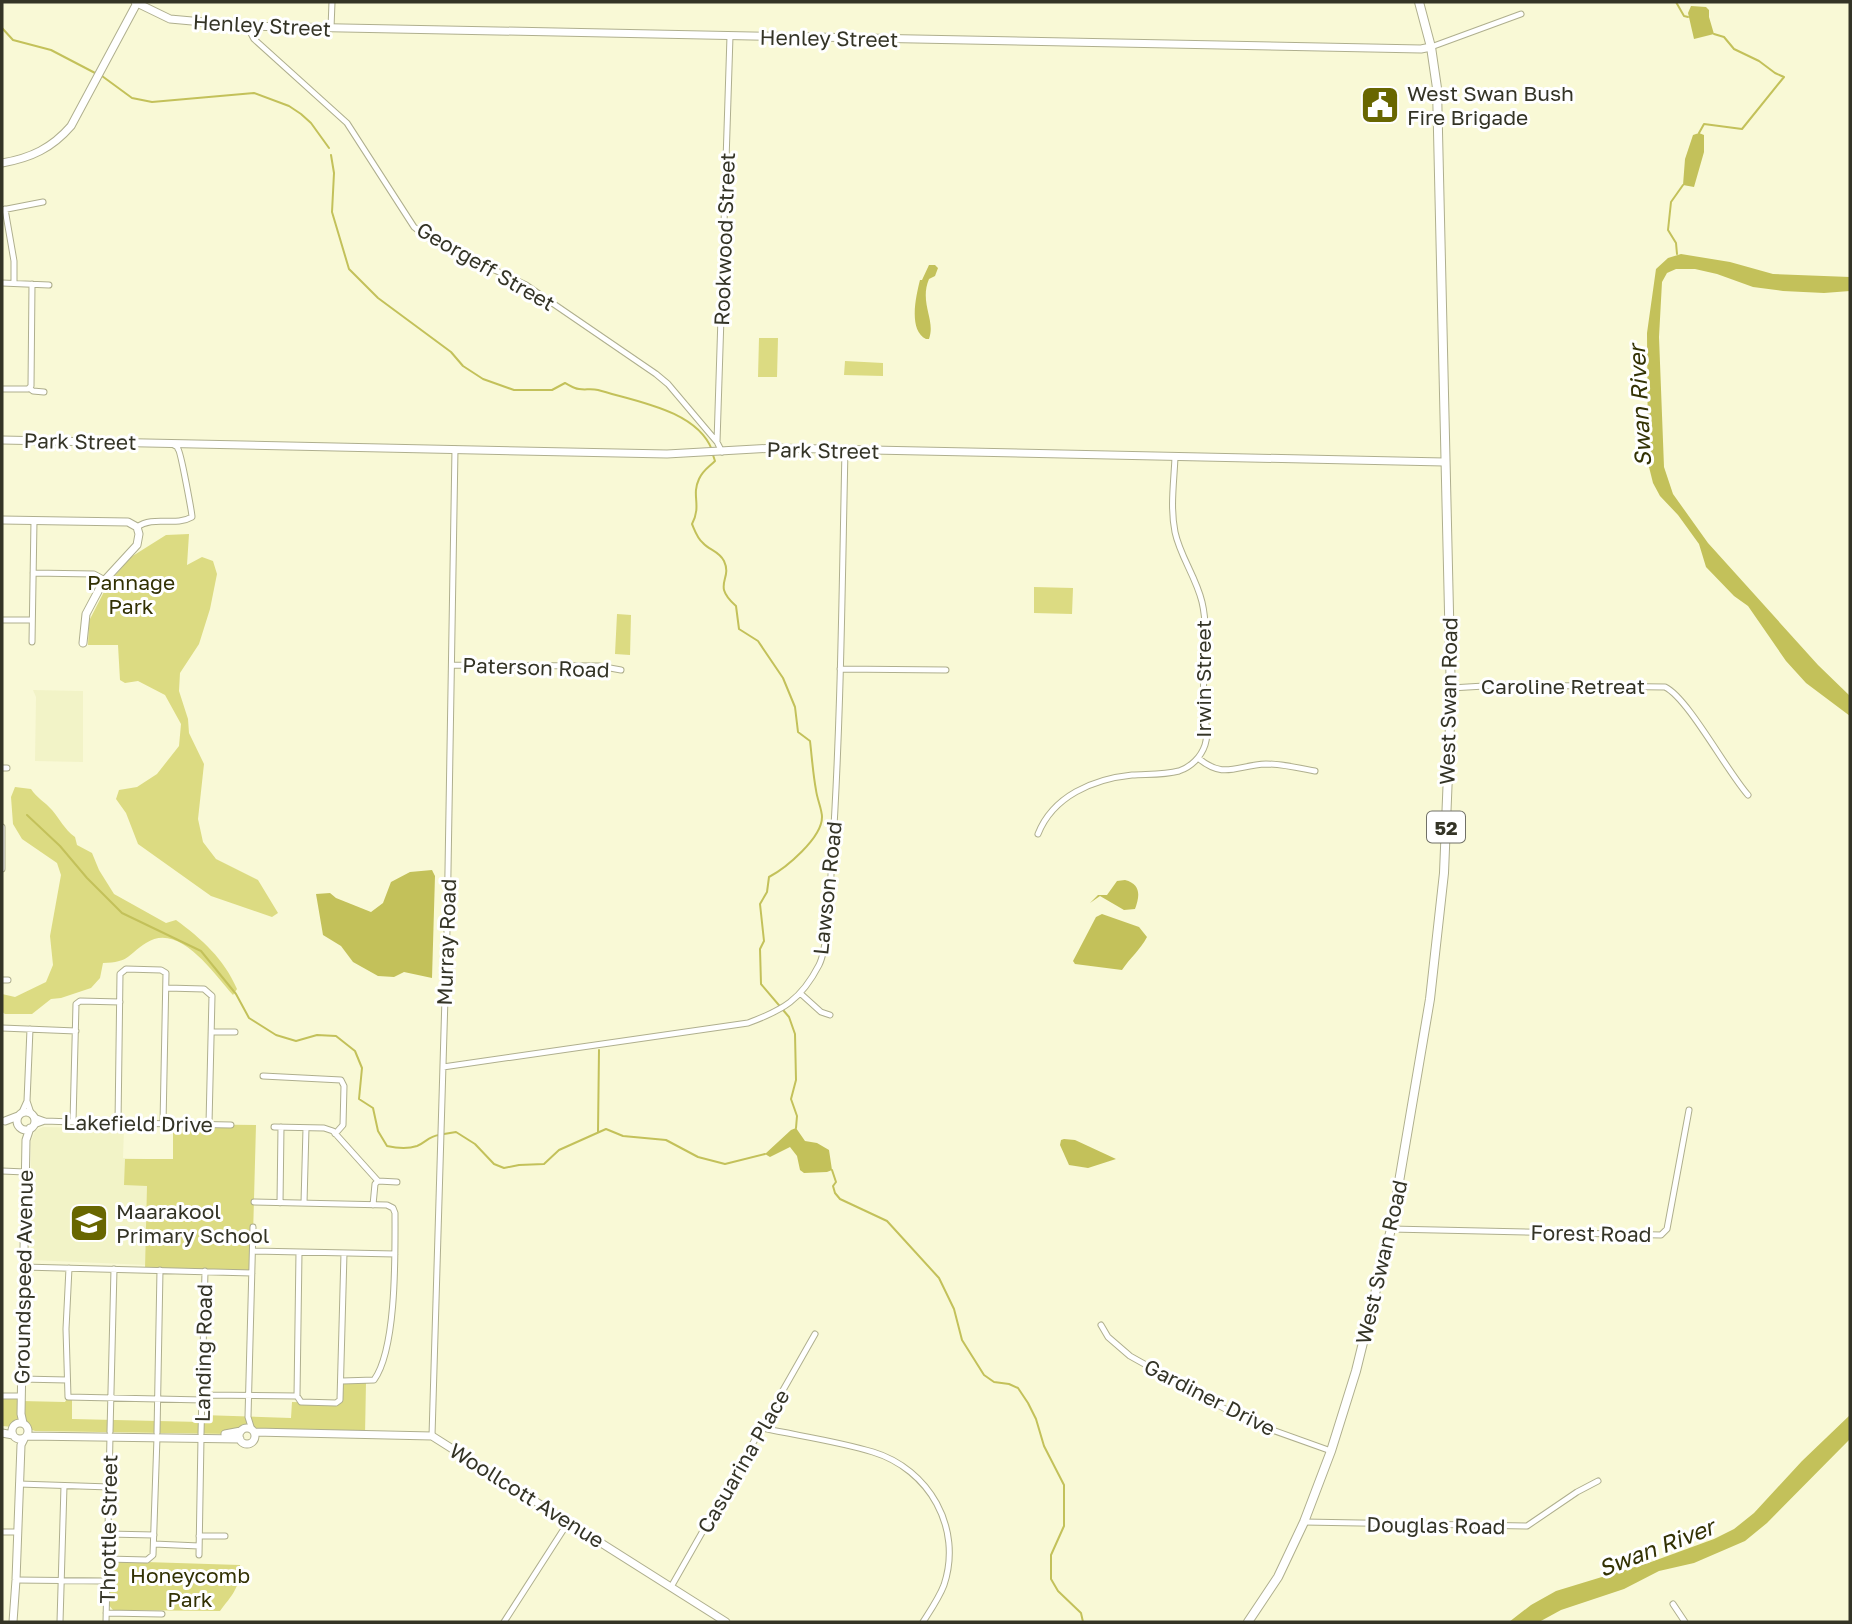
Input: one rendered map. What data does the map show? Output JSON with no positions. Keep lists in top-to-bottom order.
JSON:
{
  "streets": {
    "main road": ["West Swan Road", "52"],
    "street": [
      "Henley Street",
      "Rookwood Street",
      "Georgeff Street",
      "Park Street",
      "Paterson Road",
      "Irwin Street",
      "Caroline Retreat",
      "Lawson Road",
      "Murray Road",
      "Lakefield Drive",
      "Forest Road",
      "Groundspeed Avenue",
      "Landing Road",
      "Gardiner Drive",
      "Casuarina Place",
      "Woollcott Avenue",
      "Douglas Road",
      "Throttle Street"
    ]
  },
  "crossings": [
    ["Henley Street", "Rookwood Street"],
    ["Henley Street", "Georgeff Street"],
    ["Henley Street", "West Swan Road"],
    ["Rookwood Street", "Georgeff Street"],
    ["Georgeff Street", "Park Street"],
    ["Park Street", "Irwin Street"],
    ["Park Street", "West Swan Road"],
    ["Park Street", "Lawson Road"],
    ["Park Street", "Murray Road"],
    ["Paterson Road", "Murray Road"],
    ["Caroline Retreat", "West Swan Road"],
    ["West Swan Road", "Forest Road"],
    ["West Swan Road", "Gardiner Drive"],
    ["West Swan Road", "Douglas Road"],
    ["Lawson Road", "Murray Road"],
    ["Murray Road", "Woollcott Avenue"],
    ["Lakefield Drive", "Groundspeed Avenue"],
    ["Groundspeed Avenue", "Woollcott Avenue"],
    ["Landing Road", "Woollcott Avenue"],
    ["Casuarina Place", "Woollcott Avenue"],
    ["Woollcott Avenue", "Throttle Street"]
  ],
  "water": ["Swan River"],
  "parks": ["Pannage Park", "Honeycomb Park"],
  "places": {
    "public building": ["West Swan Bush Fire Brigade"],
    "school or university": ["Maarakool Primary School"]
  }
}
